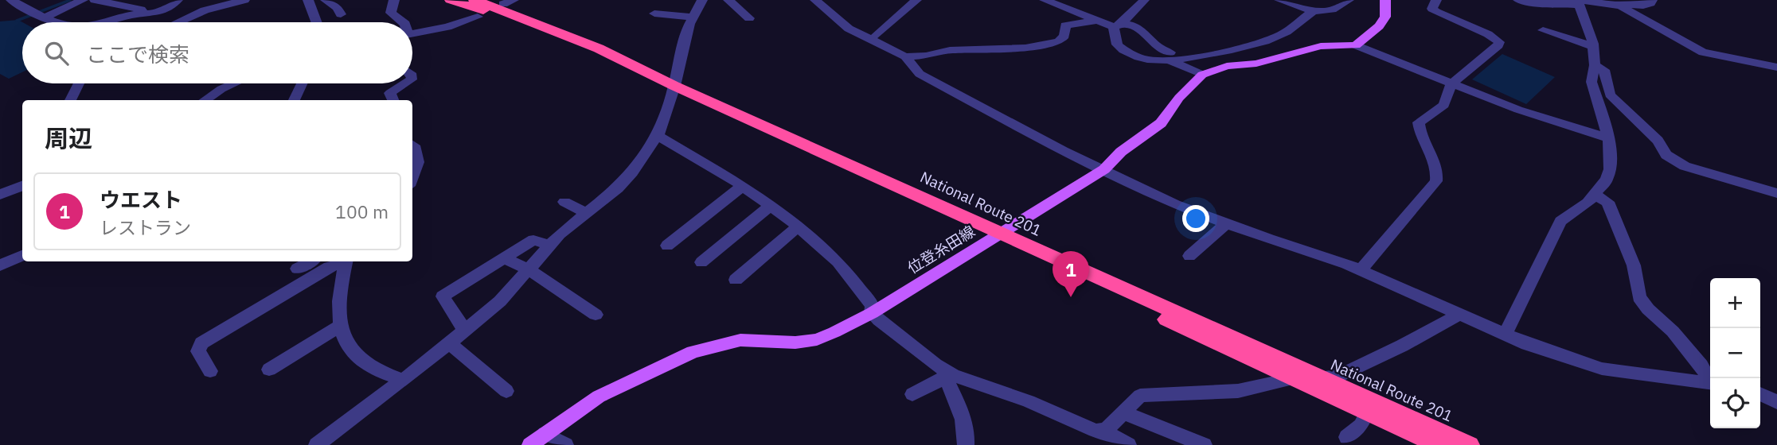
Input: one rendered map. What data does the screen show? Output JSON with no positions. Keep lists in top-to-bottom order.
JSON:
{
  "streets": {
    "highway": ["National Route 201"],
    "main road": ["位登糸田線"]
  },
  "crossings": [
    ["National Route 201", "位登糸田線"]
  ],
  "page": {
    "search": "ここで検索",
    "heading": "周辺",
    "list": [
      {
        "mark": "1",
        "name": "ウエスト",
        "note": "レストラン",
        "value": "100 m"
      }
    ],
    "pins": "1",
    "map_buttons": ["+", "−"]
  }
}
